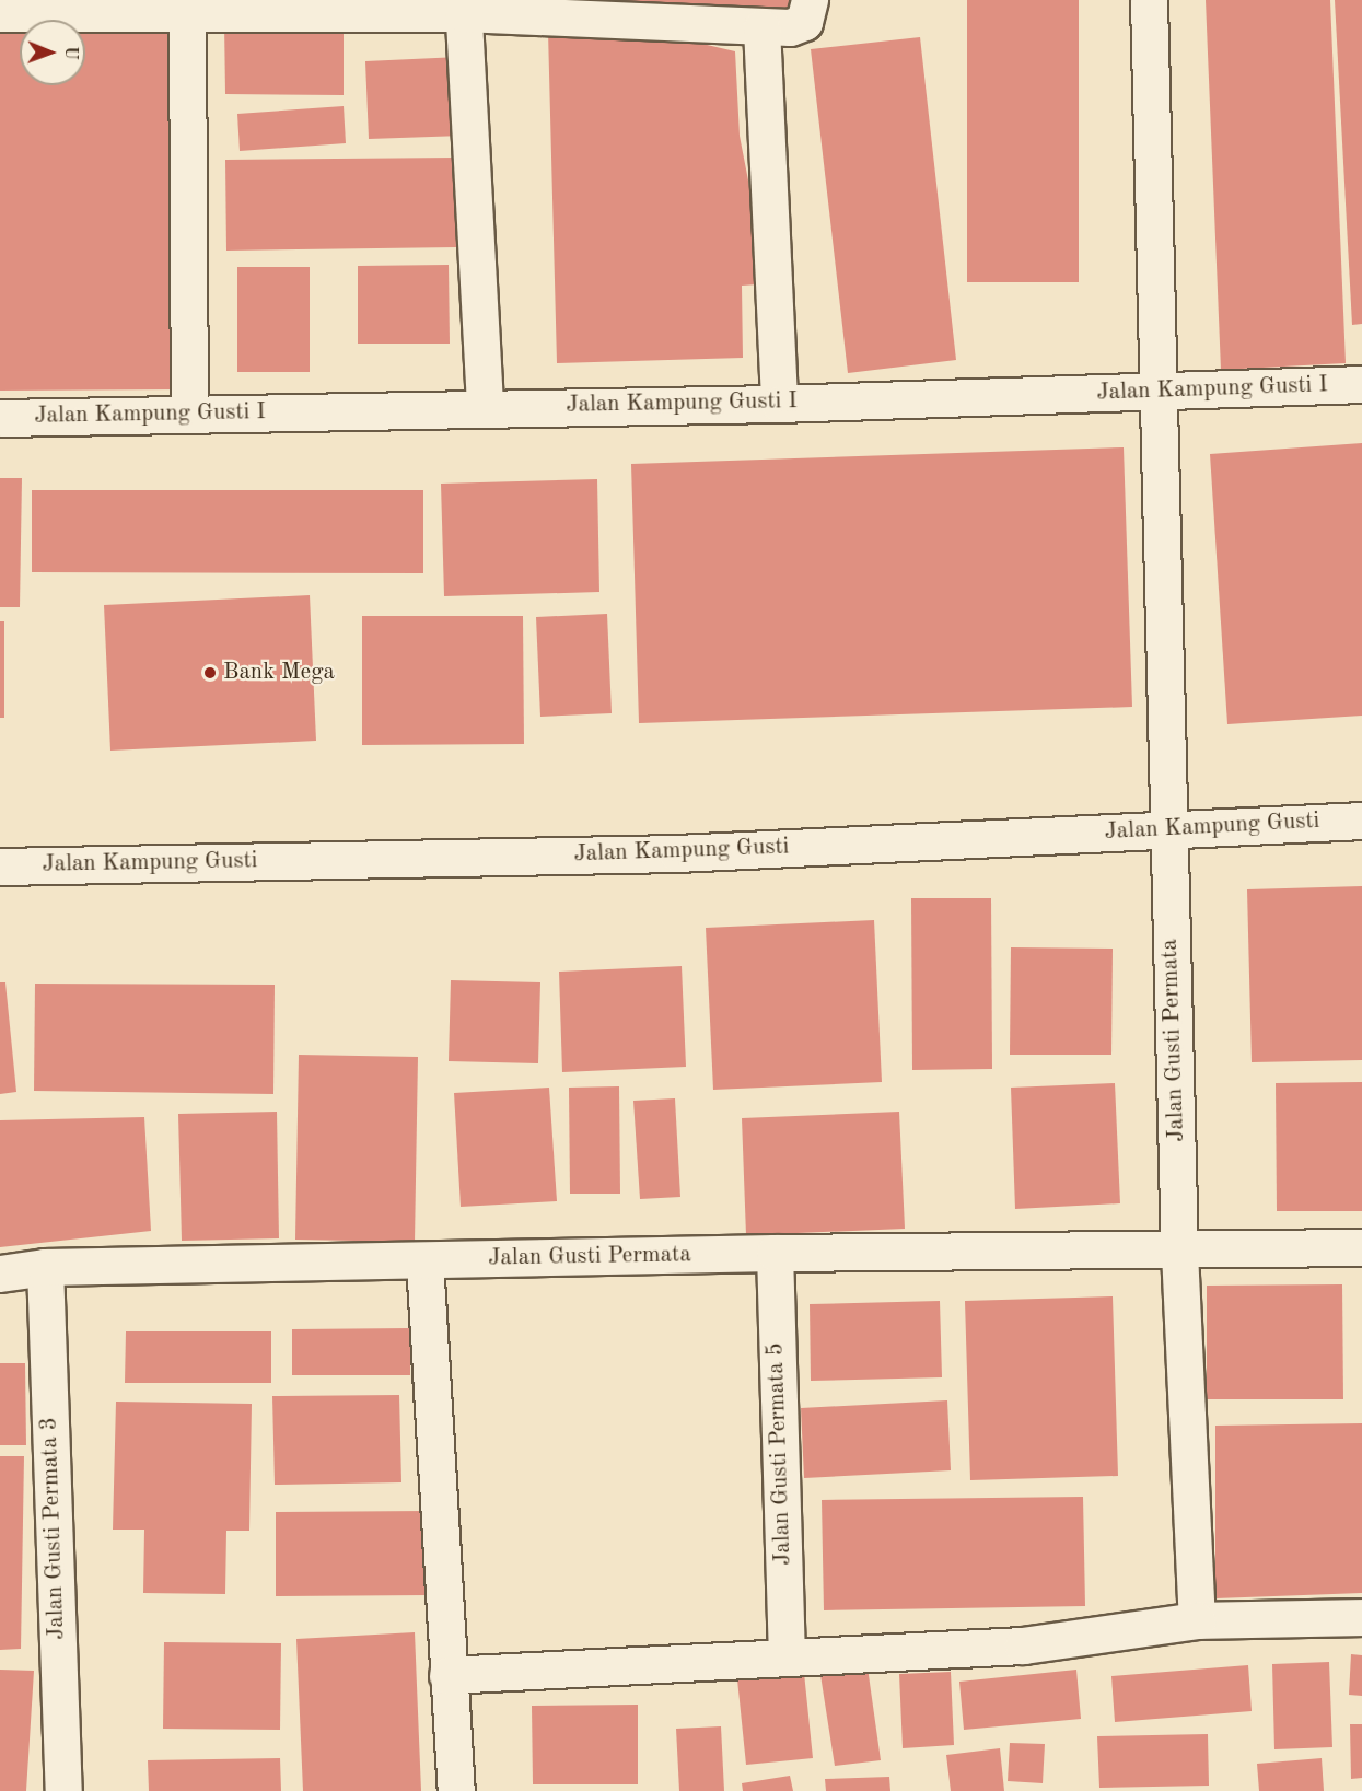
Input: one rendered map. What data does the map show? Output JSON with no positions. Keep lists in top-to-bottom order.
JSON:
{
  "streets": {
    "street": [
      "Jalan Kampung Gusti I",
      "Jalan Kampung Gusti",
      "Jalan Gusti Permata",
      "Jalan Gusti Permata 5",
      "Jalan Gusti Permata 3"
    ]
  },
  "crossings": [
    ["Jalan Kampung Gusti I", "Jalan Gusti Permata"],
    ["Jalan Kampung Gusti", "Jalan Gusti Permata"],
    ["Jalan Gusti Permata", "Jalan Gusti Permata 5"],
    ["Jalan Gusti Permata", "Jalan Gusti Permata 3"]
  ],
  "places": ["Bank Mega"],
  "north": "right"
}
